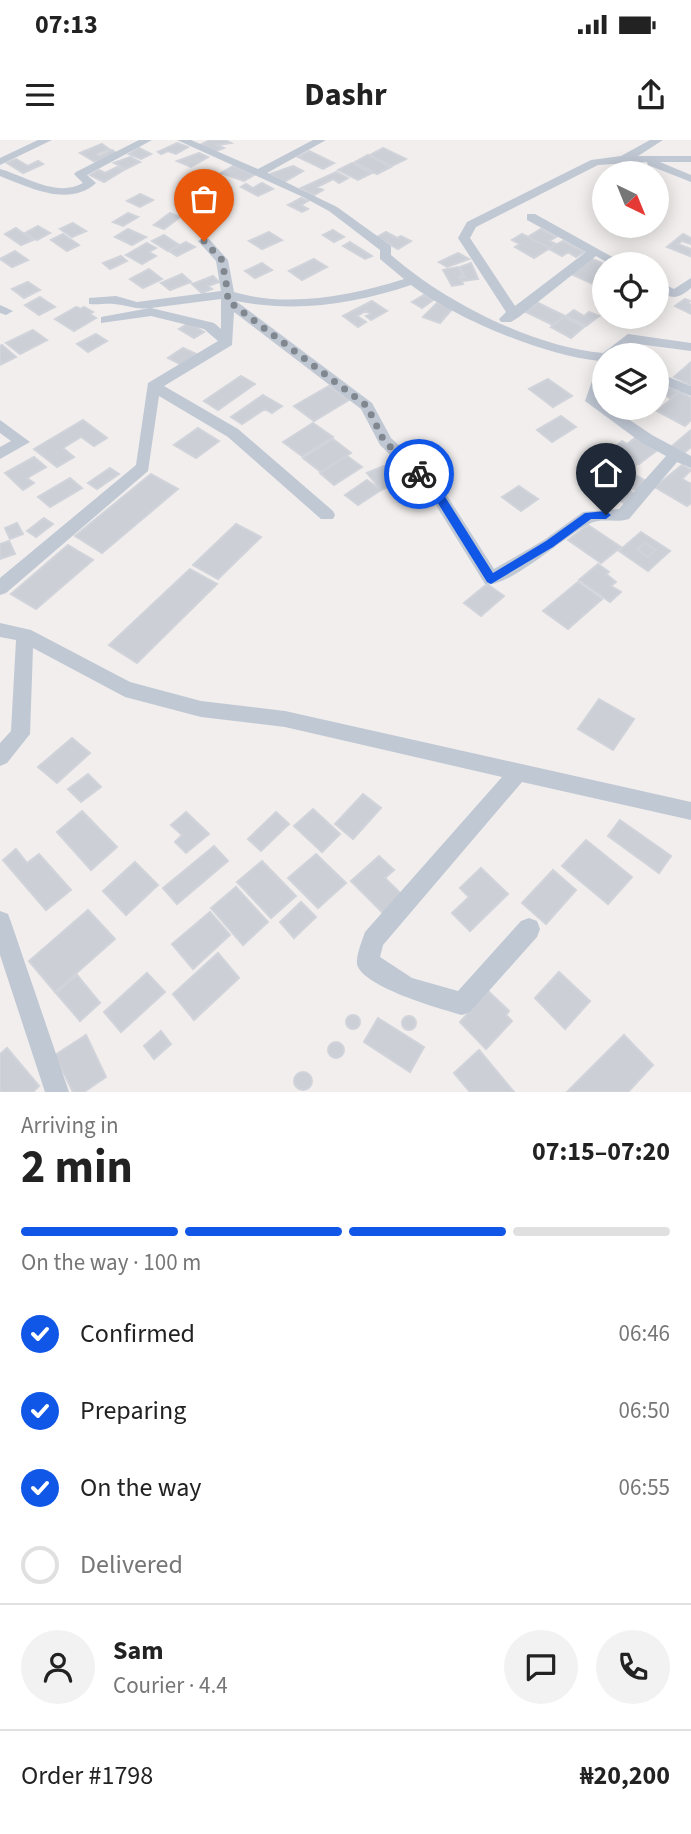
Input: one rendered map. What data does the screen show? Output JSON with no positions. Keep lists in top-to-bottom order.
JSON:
{
  "north": "bottom right",
  "page": {
    "status": "07:13",
    "header": "Dashr",
    "heading": ["2 min", "Arriving in", "07:15–07:20"],
    "panel": [
      "Sam",
      "Courier · 4.4",
      "Order #1798",
      "₦20,200"
    ],
    "bar": "On the way · 100 m",
    "list": [
      ["Confirmed", "06:46"],
      ["Preparing", "06:50"],
      ["On the way", "06:55"],
      "Delivered"
    ]
  }
}
